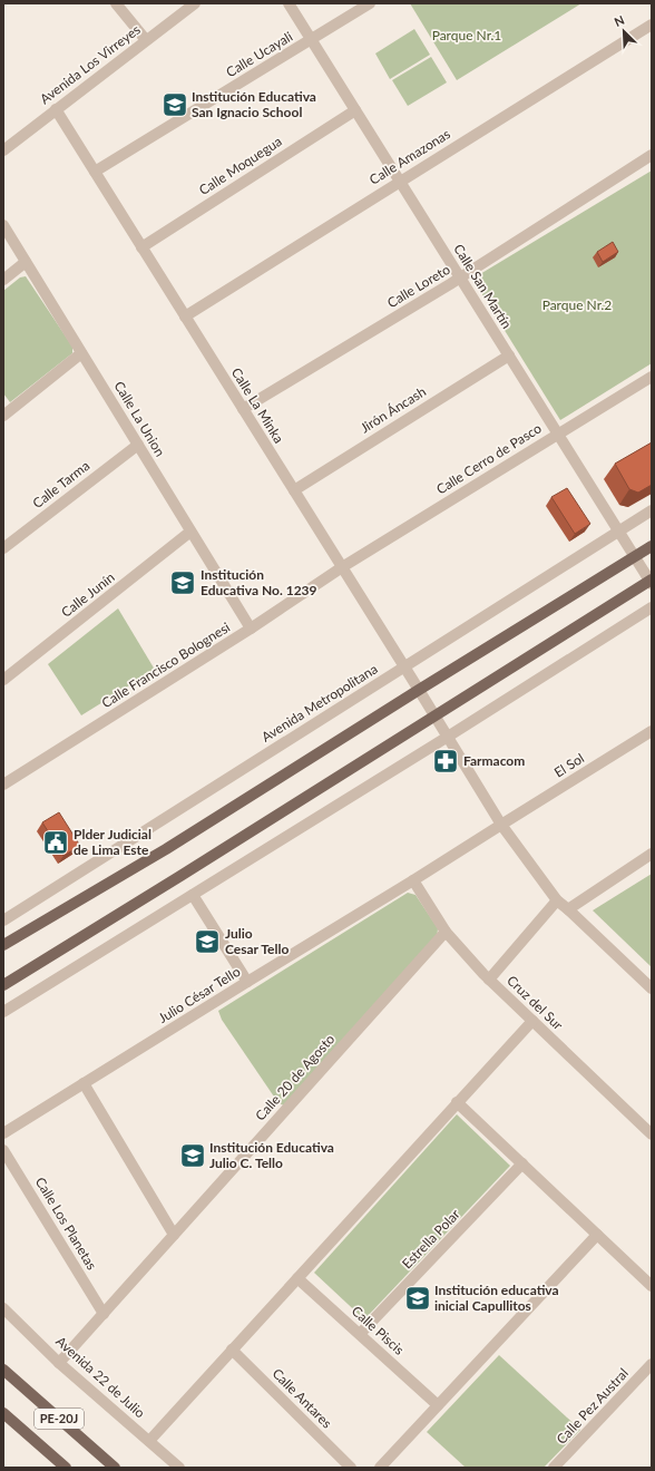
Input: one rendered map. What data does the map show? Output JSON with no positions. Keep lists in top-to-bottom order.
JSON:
{
  "streets": {
    "main road": ["PE-20J"],
    "street": [
      "Calle Ucayali",
      "Avenida Los Virreyes",
      "Calle Amazonas",
      "Calle Moquegua",
      "Calle Loreto",
      "Calle San Martín",
      "Calle La Minka",
      "Jirón Áncash",
      "Calle La Union",
      "Calle Cerro de Pasco",
      "Calle Tarma",
      "Calle Junín",
      "Calle Francisco Bolognesi",
      "Avenida Metropolitana",
      "El Sol",
      "Julio César Tello",
      "Cruz del Sur",
      "Calle 20 de Agosto",
      "Calle Los Planetas",
      "Estrella Polar",
      "Calle Piscis",
      "Avenida 22 de Julio",
      "Calle Antares",
      "Calle Pez Austral"
    ]
  },
  "crossings": [
    ["Calle Ucayali", "Calle San Martín"],
    ["Calle Ucayali", "Calle La Minka"],
    ["Avenida Los Virreyes", "Calle La Minka"],
    ["Calle Amazonas", "Calle San Martín"],
    ["Calle Amazonas", "Calle La Minka"],
    ["Calle Moquegua", "Calle San Martín"],
    ["Calle Moquegua", "Calle La Minka"],
    ["Calle Loreto", "Calle San Martín"],
    ["Calle Loreto", "Calle La Minka"],
    ["Calle San Martín", "Jirón Áncash"],
    ["Calle San Martín", "Calle Cerro de Pasco"],
    ["Calle San Martín", "Avenida Metropolitana"],
    ["Calle La Minka", "Jirón Áncash"],
    ["Calle La Minka", "Calle Cerro de Pasco"],
    ["Calle La Minka", "Calle Francisco Bolognesi"],
    ["Calle La Minka", "Avenida Metropolitana"],
    ["Calle La Minka", "El Sol"],
    ["Calle La Minka", "Julio César Tello"],
    ["Calle La Union", "Calle Tarma"],
    ["Calle La Union", "Calle Junín"],
    ["Calle La Union", "Calle Francisco Bolognesi"],
    ["Calle Cerro de Pasco", "Calle Francisco Bolognesi"],
    ["El Sol", "Julio César Tello"],
    ["Julio César Tello", "Cruz del Sur"],
    ["Cruz del Sur", "Calle 20 de Agosto"],
    ["Calle 20 de Agosto", "Calle Los Planetas"],
    ["Calle 20 de Agosto", "Avenida 22 de Julio"],
    ["Estrella Polar", "Calle Piscis"]
  ],
  "parks": ["Parque Nr.1", "Parque Nr.2"],
  "places": {
    "school or university": [
      "Institución Educativa San Ignacio School",
      "Institución Educativa No. 1239",
      "Julio Cesar Tello",
      "Institución Educativa Julio C. Tello",
      "Institución educativa inicial Capullitos"
    ],
    "pharmacy": ["Farmacom"],
    "public building": ["Plder Judicial de Lima Este"]
  },
  "north": "top left"
}
